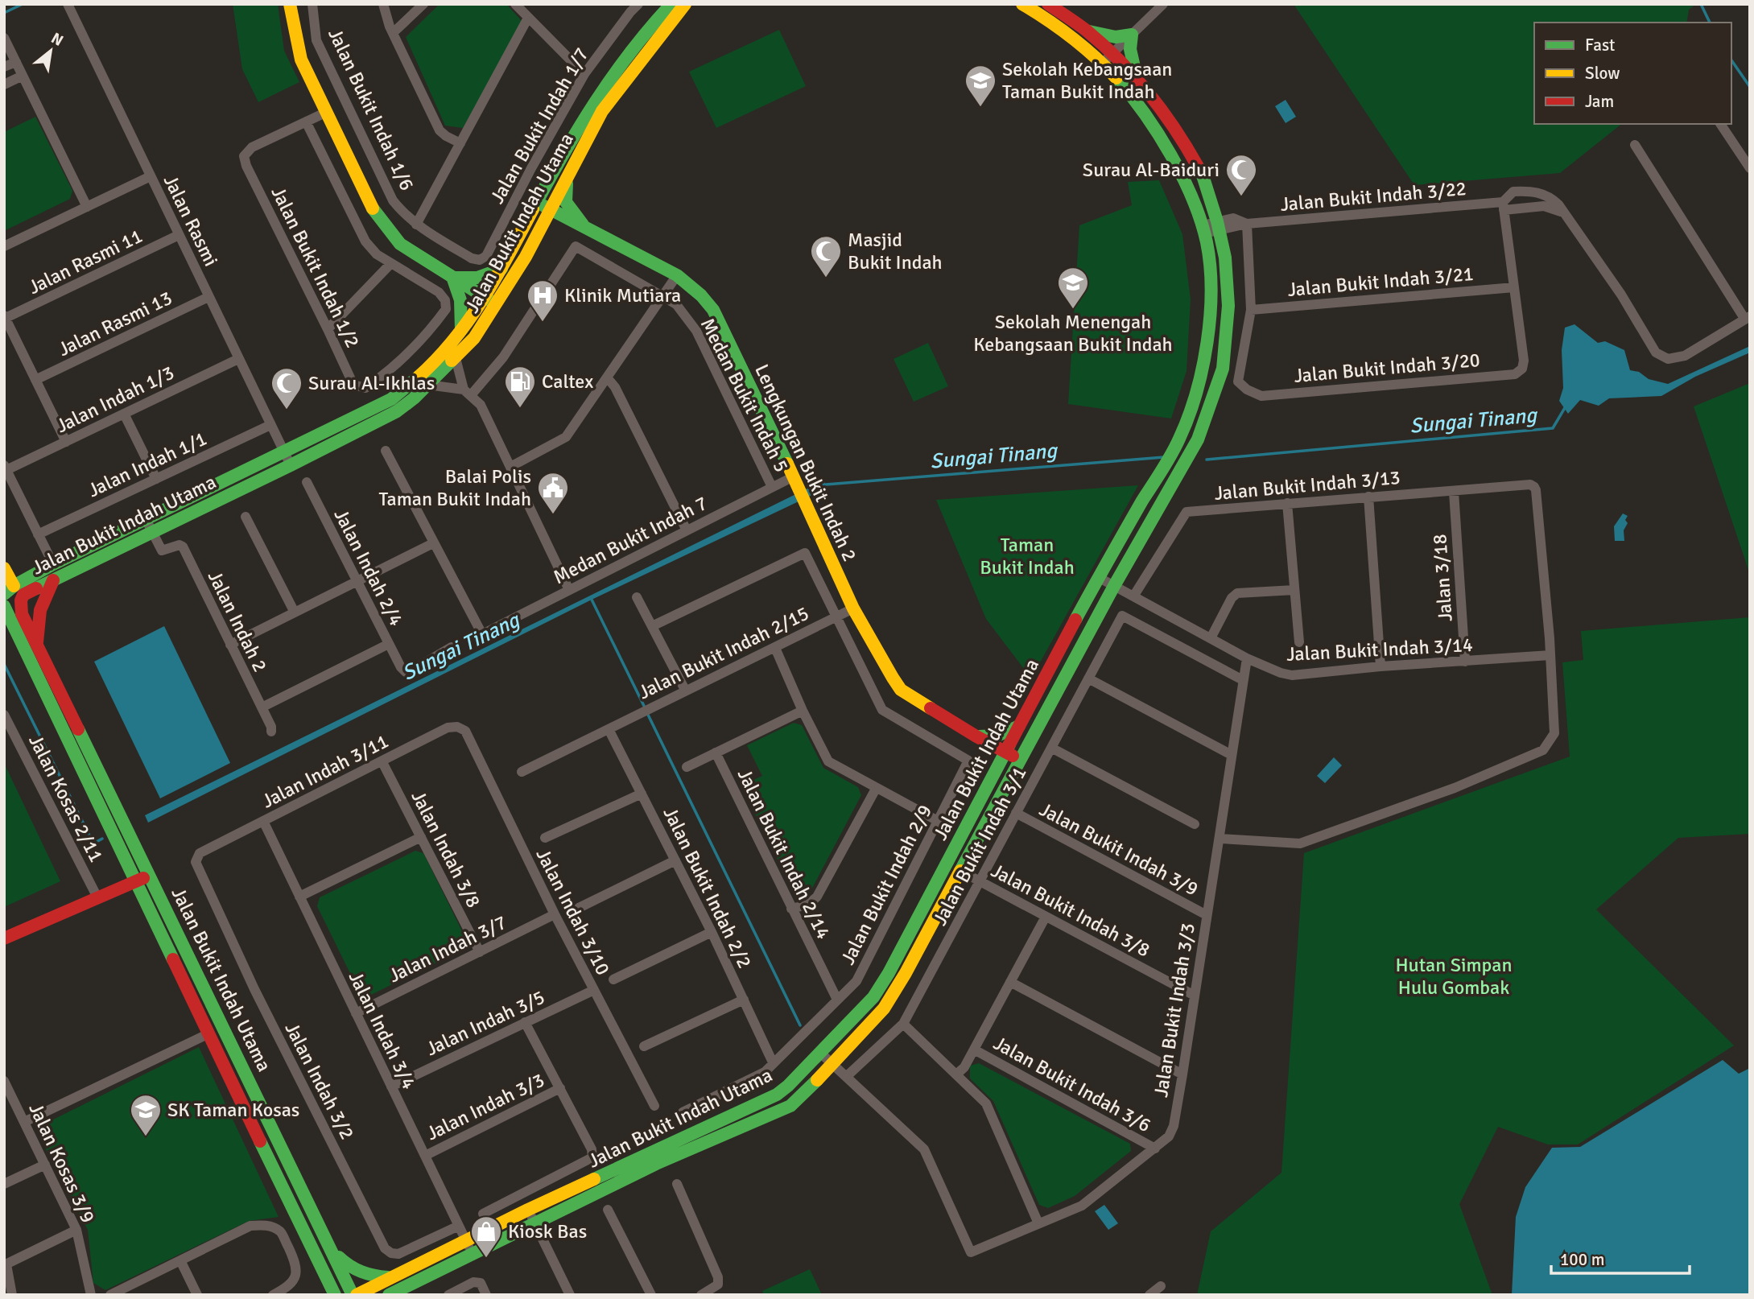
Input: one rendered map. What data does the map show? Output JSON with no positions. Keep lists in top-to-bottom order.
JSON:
{
  "streets": {
    "street": [
      "Jalan Bukit Indah 1/6",
      "Jalan Bukit Indah 1/7",
      "Jalan Bukit Indah 3/22",
      "Jalan Rasmi",
      "Jalan Bukit Indah Utama",
      "Jalan Rasmi 11",
      "Jalan Bukit Indah 1/2",
      "Jalan Bukit Indah 3/21",
      "Jalan Rasmi 13",
      "Jalan Bukit Indah 3/20",
      "Medan Bukit Indah 5",
      "Jalan Indah 1/3",
      "Lengkungan Bukit Indah 2",
      "Jalan Indah 1/1",
      "Jalan Bukit Indah 3/13",
      "Medan Bukit Indah 7",
      "Jalan Indah 2/4",
      "Jalan 3/18",
      "Jalan Indah 2",
      "Jalan Bukit Indah 3/14",
      "Jalan Bukit Indah 2/15",
      "Jalan Indah 3/11",
      "Jalan Kosas 2/11",
      "Jalan Bukit Indah 3/1",
      "Jalan Indah 3/8",
      "Jalan Bukit Indah 3/9",
      "Jalan Bukit Indah 2/14",
      "Jalan Bukit Indah 2/9",
      "Jalan Bukit Indah 2/2",
      "Jalan Bukit Indah 3/8",
      "Jalan Indah 3/10",
      "Jalan Indah 3/7",
      "Jalan Bukit Indah 3/3",
      "Jalan Indah 3/5",
      "Jalan Indah 3/4",
      "Jalan Indah 3/2",
      "Jalan Bukit Indah 3/6",
      "Jalan Indah 3/3",
      "Jalan Kosas 3/9"
    ]
  },
  "crossings": [
    ["Jalan Bukit Indah 1/6", "Jalan Bukit Indah 1/7"],
    ["Jalan Bukit Indah 3/22", "Jalan Bukit Indah Utama"],
    ["Jalan Rasmi", "Jalan Bukit Indah Utama"],
    ["Jalan Rasmi", "Jalan Rasmi 11"],
    ["Jalan Rasmi", "Jalan Rasmi 13"],
    ["Jalan Rasmi", "Jalan Indah 1/3"],
    ["Jalan Rasmi", "Jalan Indah 1/1"],
    ["Jalan Bukit Indah Utama", "Lengkungan Bukit Indah 2"],
    ["Jalan Bukit Indah Utama", "Jalan Indah 2"],
    ["Jalan Bukit Indah Utama", "Jalan Bukit Indah 3/14"],
    ["Jalan Bukit Indah Utama", "Jalan Bukit Indah 3/8"],
    ["Jalan Bukit Indah Utama", "Jalan Indah 3/4"],
    ["Jalan Bukit Indah 3/21", "Jalan Bukit Indah 3/20"],
    ["Medan Bukit Indah 5", "Medan Bukit Indah 7"],
    ["Lengkungan Bukit Indah 2", "Medan Bukit Indah 7"],
    ["Lengkungan Bukit Indah 2", "Jalan Bukit Indah 2/15"],
    ["Jalan Bukit Indah 3/13", "Jalan 3/18"],
    ["Jalan Bukit Indah 3/13", "Jalan Bukit Indah 3/14"],
    ["Jalan 3/18", "Jalan Bukit Indah 3/14"],
    ["Jalan Bukit Indah 3/14", "Jalan Bukit Indah 3/3"],
    ["Jalan Bukit Indah 2/15", "Jalan Bukit Indah 2/9"],
    ["Jalan Bukit Indah 2/15", "Jalan Bukit Indah 2/2"],
    ["Jalan Indah 3/11", "Jalan Indah 3/8"],
    ["Jalan Indah 3/11", "Jalan Indah 3/10"],
    ["Jalan Indah 3/11", "Jalan Indah 3/4"],
    ["Jalan Indah 3/11", "Jalan Indah 3/2"],
    ["Jalan Bukit Indah 3/1", "Jalan Bukit Indah 3/9"],
    ["Jalan Bukit Indah 3/1", "Jalan Bukit Indah 3/8"],
    ["Jalan Bukit Indah 3/1", "Jalan Bukit Indah 3/3"],
    ["Jalan Indah 3/8", "Jalan Indah 3/7"],
    ["Jalan Bukit Indah 3/9", "Jalan Bukit Indah 3/3"],
    ["Jalan Bukit Indah 2/14", "Jalan Bukit Indah 2/9"],
    ["Jalan Bukit Indah 2/9", "Jalan Bukit Indah 2/2"],
    ["Jalan Bukit Indah 3/8", "Jalan Bukit Indah 3/3"],
    ["Jalan Indah 3/10", "Jalan Indah 3/7"],
    ["Jalan Indah 3/10", "Jalan Indah 3/5"],
    ["Jalan Indah 3/7", "Jalan Indah 3/4"],
    ["Jalan Bukit Indah 3/3", "Jalan Bukit Indah 3/6"],
    ["Jalan Indah 3/5", "Jalan Indah 3/4"],
    ["Jalan Indah 3/4", "Jalan Indah 3/2"],
    ["Jalan Indah 3/4", "Jalan Indah 3/3"]
  ],
  "water": ["Sungai Tinang"],
  "parks": ["Taman Bukit Indah", "Hutan Simpan Hulu Gombak"],
  "places": {
    "school or university": ["Sekolah Kebangsaan Taman Bukit Indah", "Sekolah Menengah Kebangsaan Bukit Indah", "SK Taman Kosas"],
    "mosque": ["Surau Al-Baiduri", "Masjid Bukit Indah", "Surau Al-Ikhlas"],
    "hospital": ["Klinik Mutiara"],
    "fuel station": ["Caltex"],
    "public building": ["Balai Polis Taman Bukit Indah"],
    "shop": ["Kiosk Bas"]
  },
  "legend": ["Fast", "Slow", "Jam"],
  "scale_bar": "100 m",
  "north": "top right"
}
